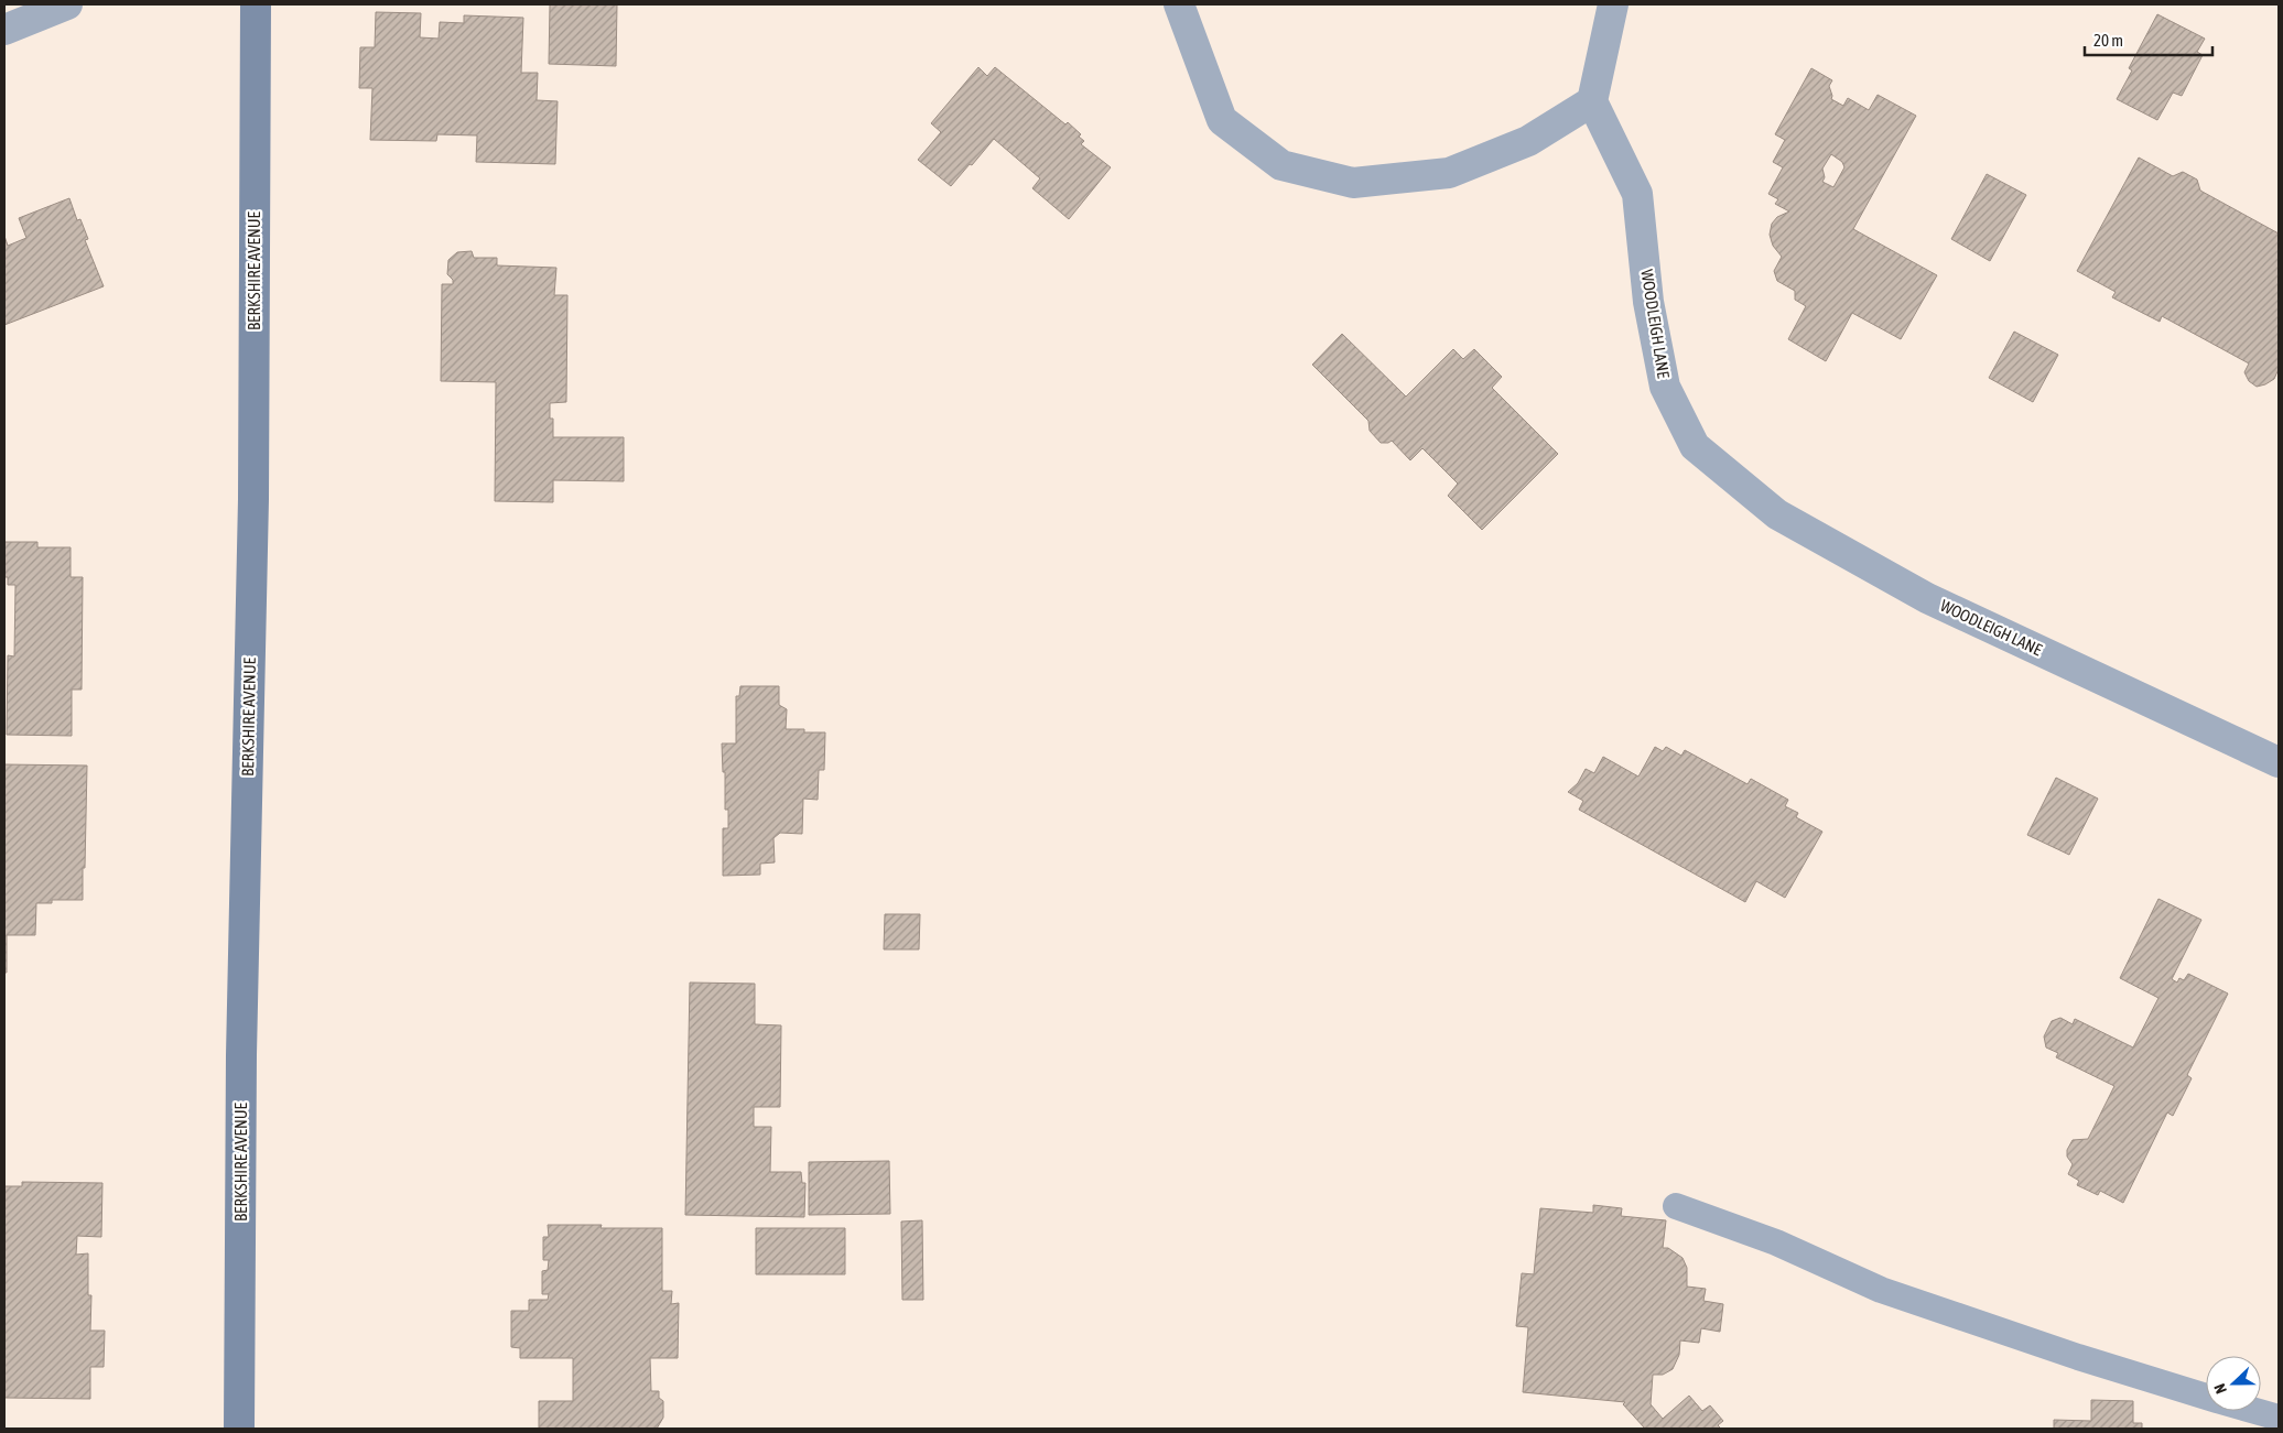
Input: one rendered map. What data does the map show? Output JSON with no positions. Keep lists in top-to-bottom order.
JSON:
{
  "streets": {
    "street": ["BERKSHIRE AVENUE", "WOODLEIGH LANE"]
  },
  "scale_bar": "20 m",
  "north": "left"
}
